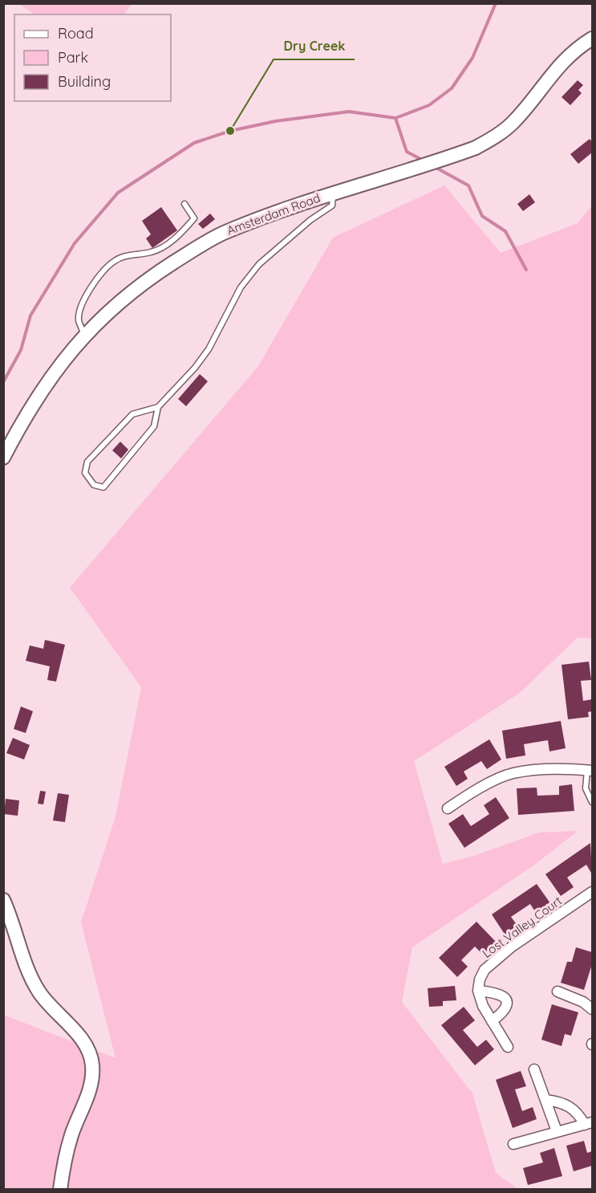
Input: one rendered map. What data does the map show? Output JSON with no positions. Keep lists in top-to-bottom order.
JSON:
{
  "streets": {
    "main road": ["Amsterdam Road"],
    "street": ["Lost Valley Court"]
  },
  "places": ["Dry Creek"],
  "legend": ["Road", "Park", "Building"]
}
